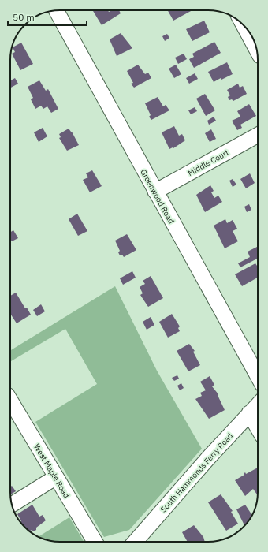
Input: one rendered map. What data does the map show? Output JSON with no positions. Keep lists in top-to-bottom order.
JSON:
{
  "streets": {
    "street": [
      "Middle Court",
      "Greenwood Road",
      "West Maple Road",
      "South Hammonds Ferry Road"
    ]
  },
  "crossings": [
    ["Middle Court", "Greenwood Road"]
  ],
  "scale_bar": "50 m"
}
